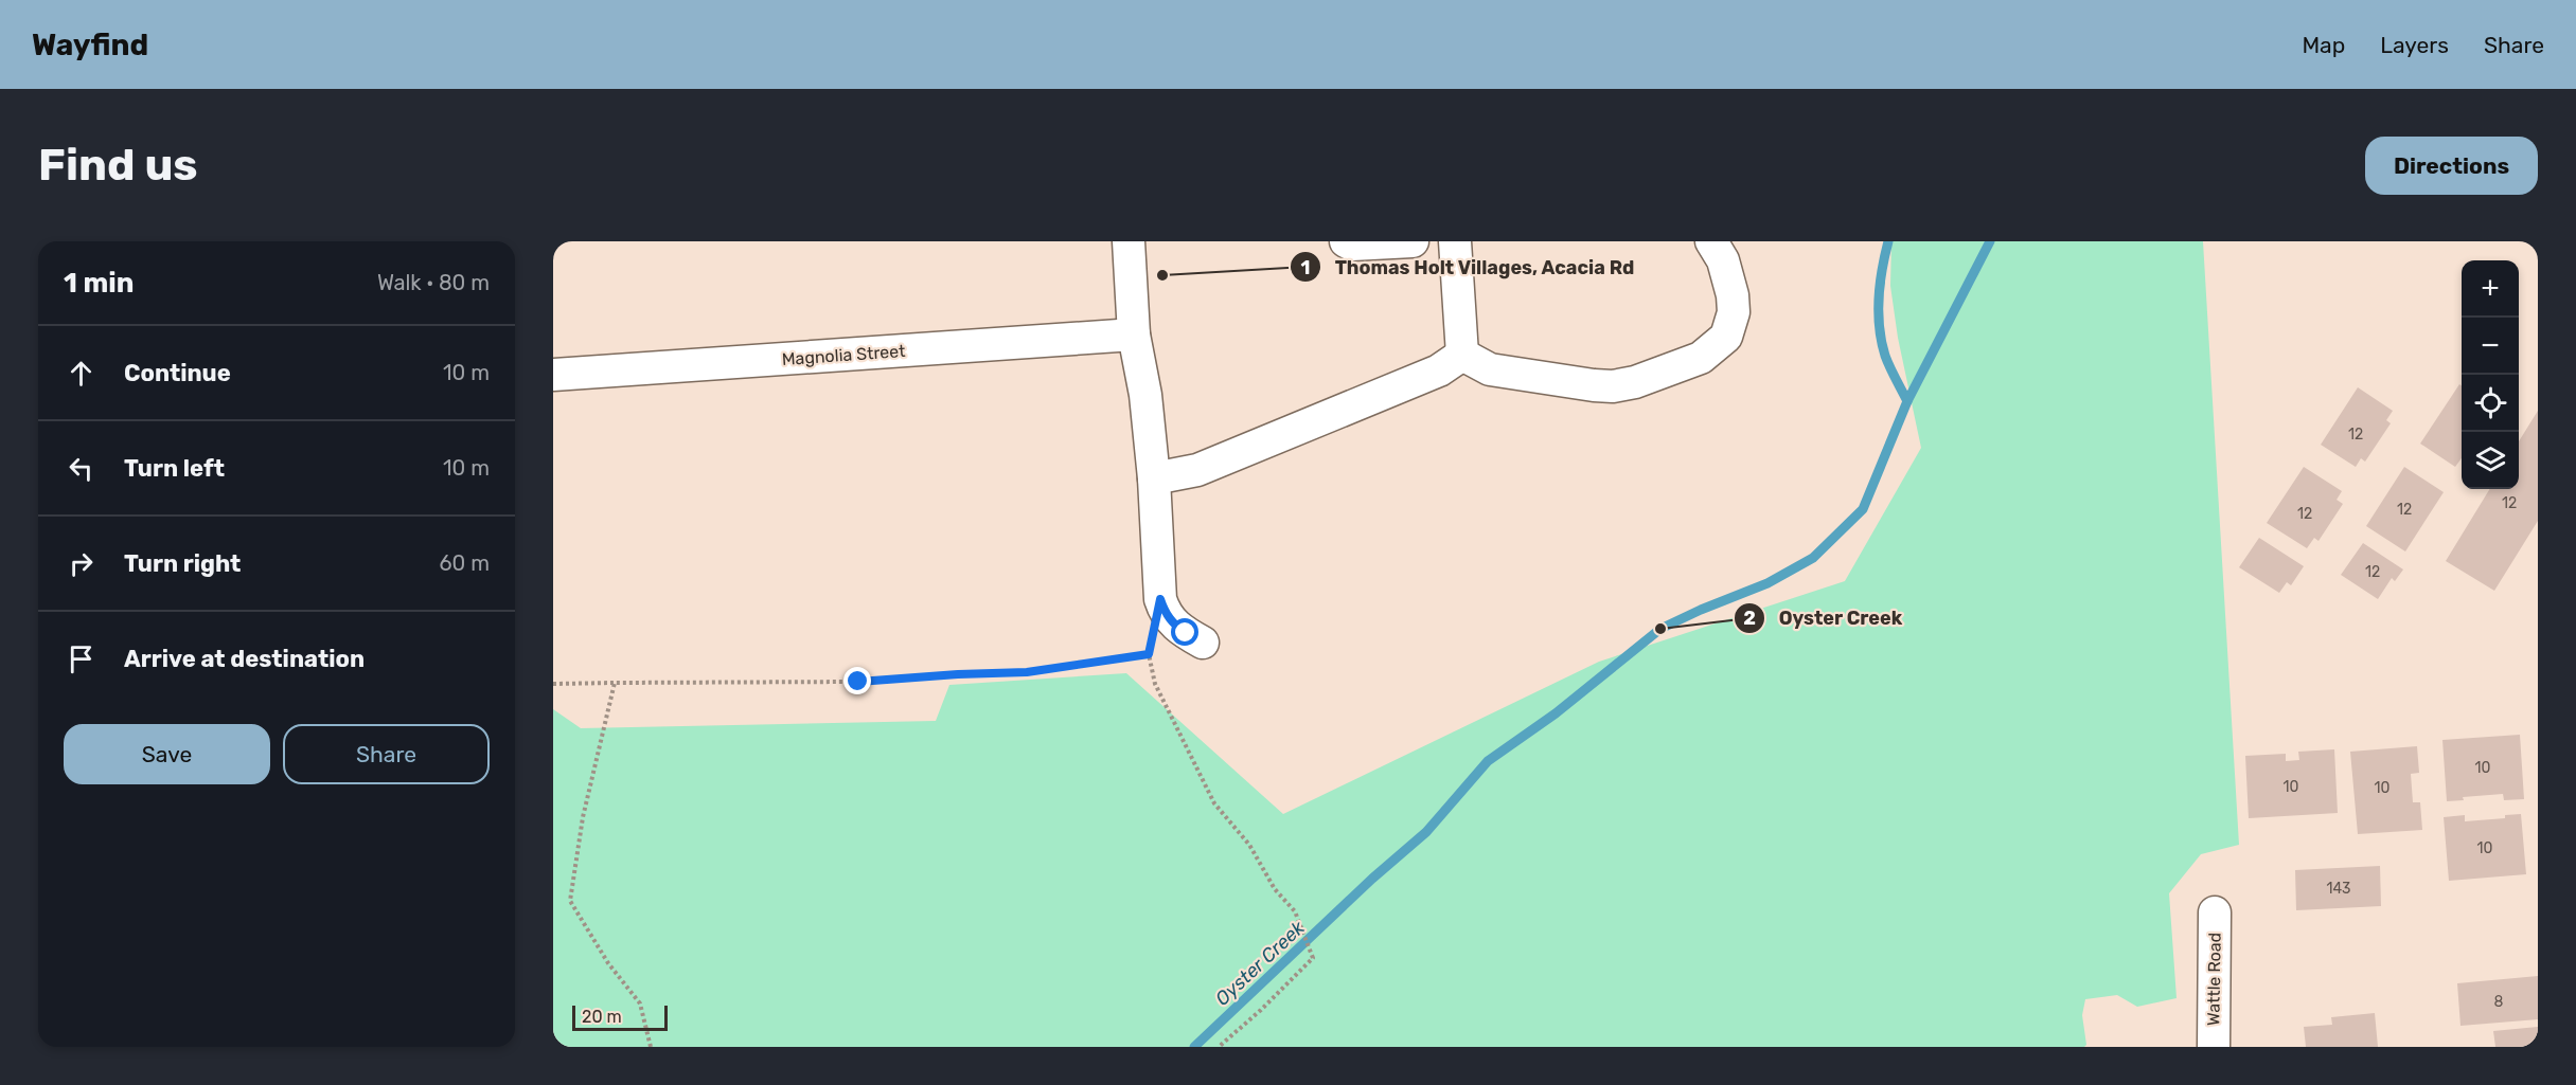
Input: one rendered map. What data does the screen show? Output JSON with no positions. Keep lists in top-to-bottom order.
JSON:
{
  "streets": {
    "street": ["Magnolia Street", "Wattle Road"]
  },
  "water": ["Oyster Creek"],
  "places": ["Thomas Holt Villages, Acacia Rd", "Oyster Creek"],
  "house_numbers": [
    "12",
    "12",
    "12",
    "12",
    "12",
    "10",
    "10",
    "10",
    "10",
    "143",
    "8"
  ],
  "scale_bar": "20 m",
  "page": {
    "header": "Wayfind",
    "nav": ["Map", "Layers", "Share"],
    "buttons": [
      "Directions",
      ["Save", "Share"]
    ],
    "title": "Find us",
    "heading": ["1 min", "Walk · 80 m"],
    "map_buttons": ["+", "−"],
    "list": [
      ["Continue", "10 m"],
      ["Turn left", "10 m"],
      ["Turn right", "60 m"],
      "Arrive at destination"
    ],
    "scale": "20 m"
  }
}
